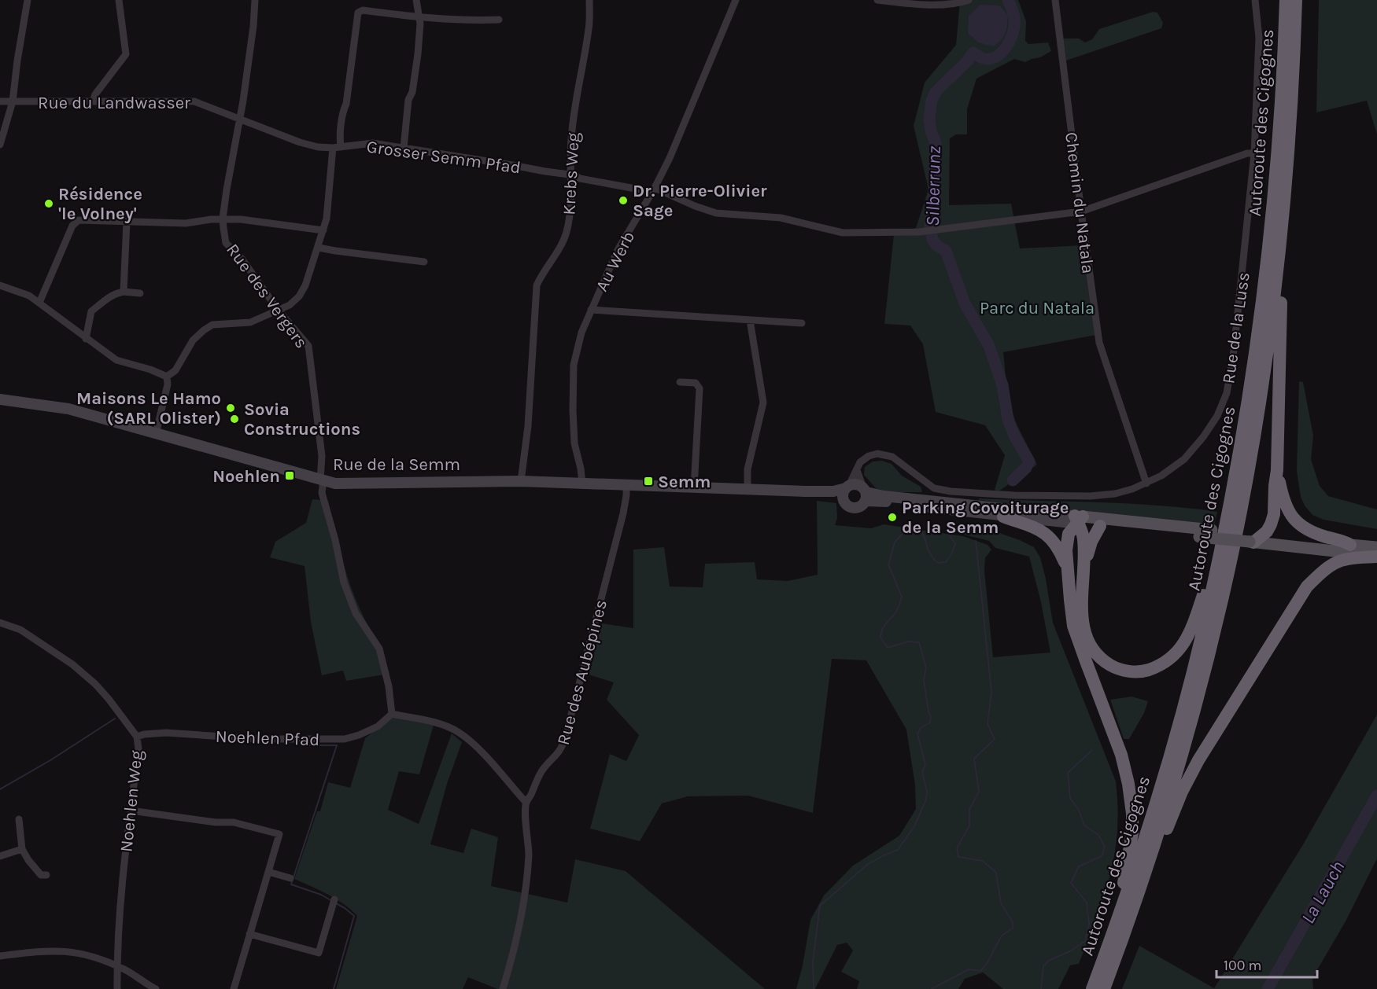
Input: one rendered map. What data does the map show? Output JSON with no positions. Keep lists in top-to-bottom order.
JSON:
{
  "streets": {
    "highway": ["Autoroute des Cigognes"],
    "main road": ["Rue de la Semm"],
    "street": [
      "Rue du Landwasser",
      "Grosser Semm Pfad",
      "Krebs Weg",
      "Chemin du Natala",
      "Au Werb",
      "Rue des Vergers",
      "Rue de la Luss",
      "Rue des Aubépines",
      "Noehlen Pfad",
      "Noehlen Weg"
    ]
  },
  "crossings": [
    ["Rue du Landwasser", "Grosser Semm Pfad"],
    ["Rue du Landwasser", "Rue des Vergers"],
    ["Grosser Semm Pfad", "Krebs Weg"],
    ["Grosser Semm Pfad", "Chemin du Natala"],
    ["Grosser Semm Pfad", "Au Werb"],
    ["Grosser Semm Pfad", "Rue de la Luss"],
    ["Krebs Weg", "Rue de la Semm"],
    ["Chemin du Natala", "Rue de la Luss"],
    ["Au Werb", "Rue de la Semm"],
    ["Rue des Vergers", "Rue de la Semm"],
    ["Rue des Vergers", "Noehlen Pfad"],
    ["Rue de la Luss", "Rue de la Semm"],
    ["Rue de la Semm", "Rue des Aubépines"],
    ["Noehlen Pfad", "Noehlen Weg"]
  ],
  "water": ["Silberrunz", "La Lauch"],
  "parks": ["Parc du Natala"],
  "places": {
    "other": [
      "Dr. Pierre-Olivier Sage",
      "Résidence 'le Volney'",
      "Maisons Le Hamo (SARL Olister)",
      "Sovia Constructions",
      "Parking Covoiturage de la Semm"
    ],
    "transit": ["Noehlen", "Semm"]
  },
  "scale_bar": "100 m"
}
